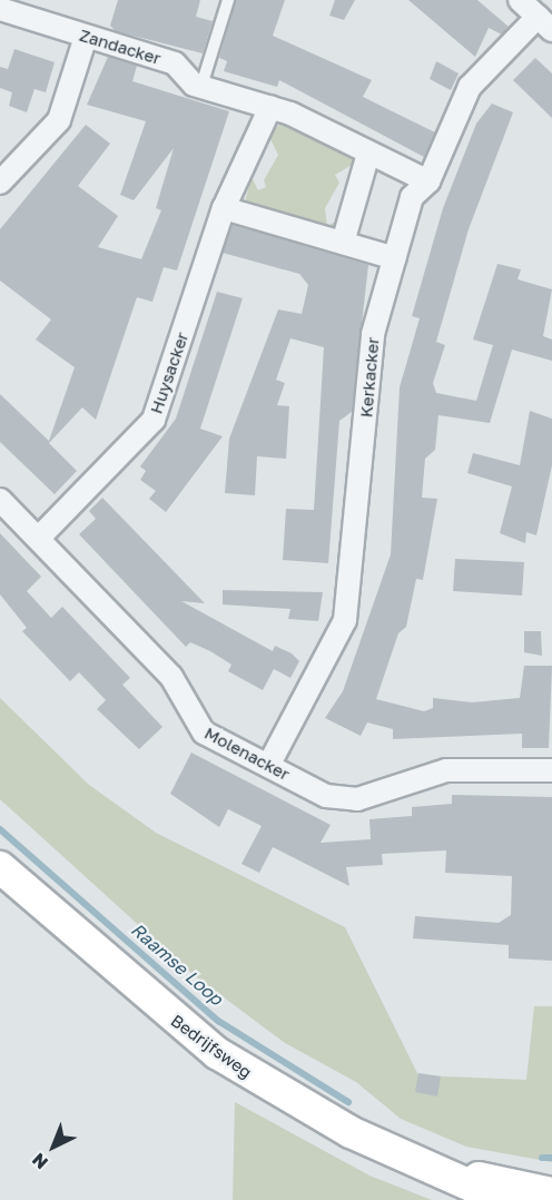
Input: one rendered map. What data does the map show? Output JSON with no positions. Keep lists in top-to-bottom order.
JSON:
{
  "streets": {
    "main road": ["Bedrijfsweg"],
    "street": [
      "Zandacker",
      "Huysacker",
      "Kerkacker",
      "Molenacker"
    ]
  },
  "crossings": [
    ["Zandacker", "Kerkacker"],
    ["Huysacker", "Molenacker"],
    ["Kerkacker", "Molenacker"]
  ],
  "water": ["Raamse Loop"],
  "north": "bottom left"
}
